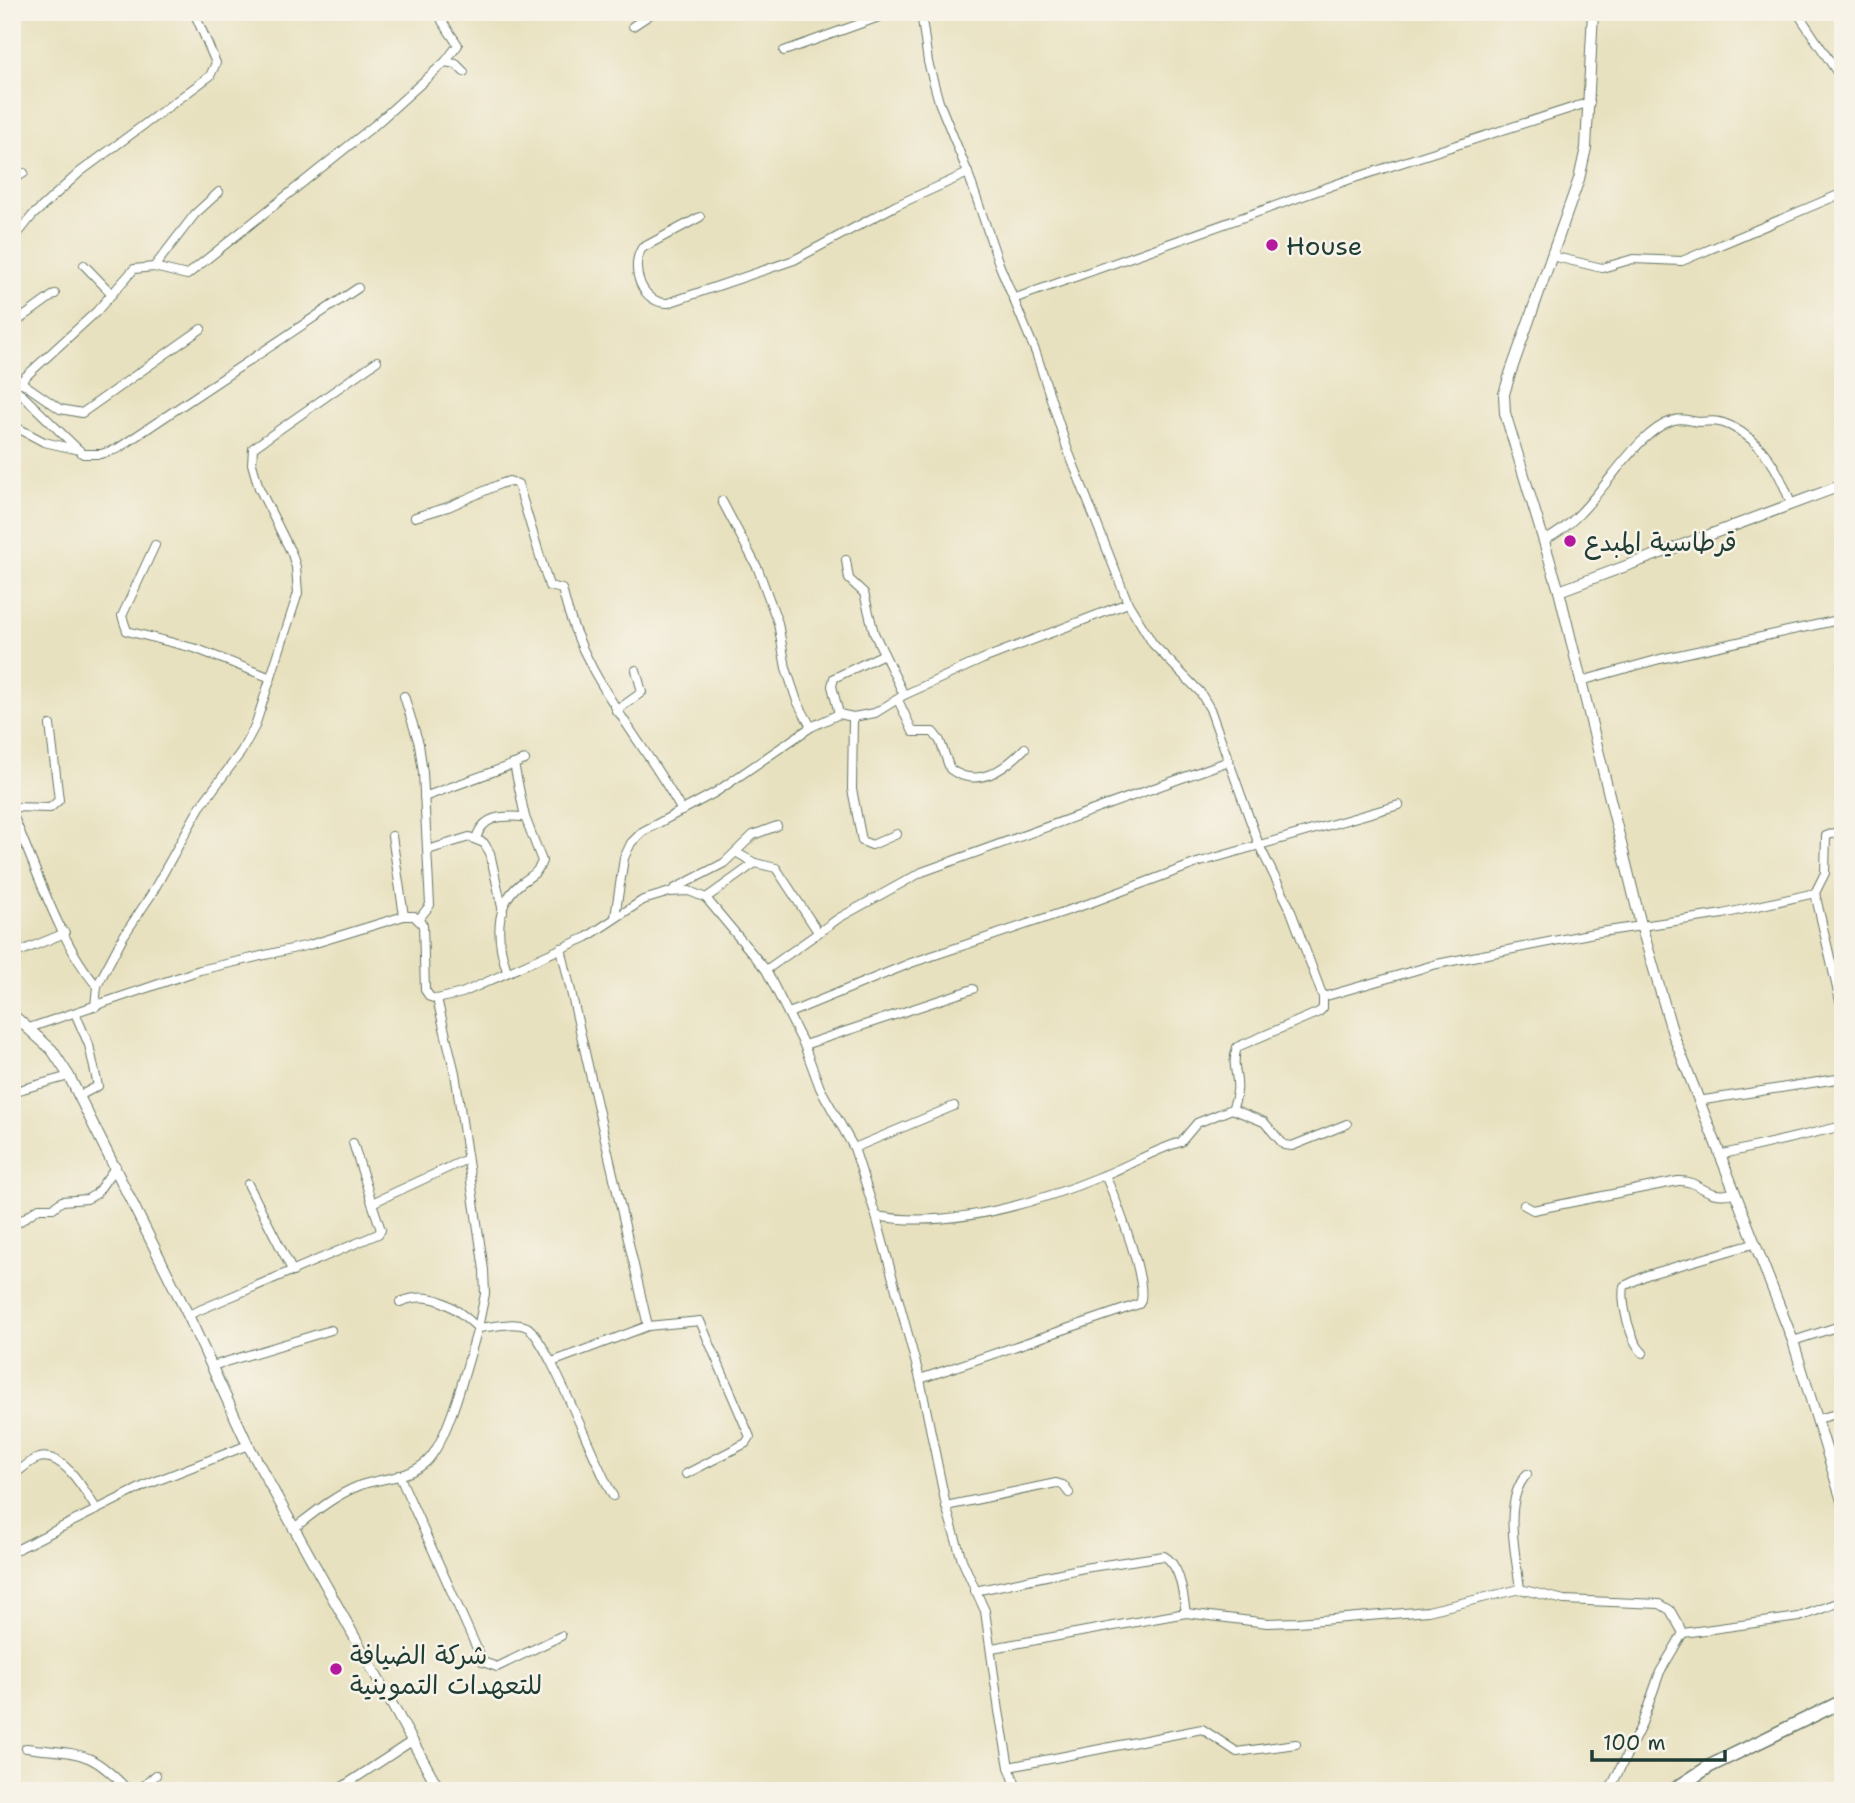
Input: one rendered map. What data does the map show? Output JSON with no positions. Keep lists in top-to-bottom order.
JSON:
{
  "places": ["House", "قرطاسية المبدع", "شركة الضيافة للتعهدات التموينية"],
  "scale_bar": "100 m"
}
